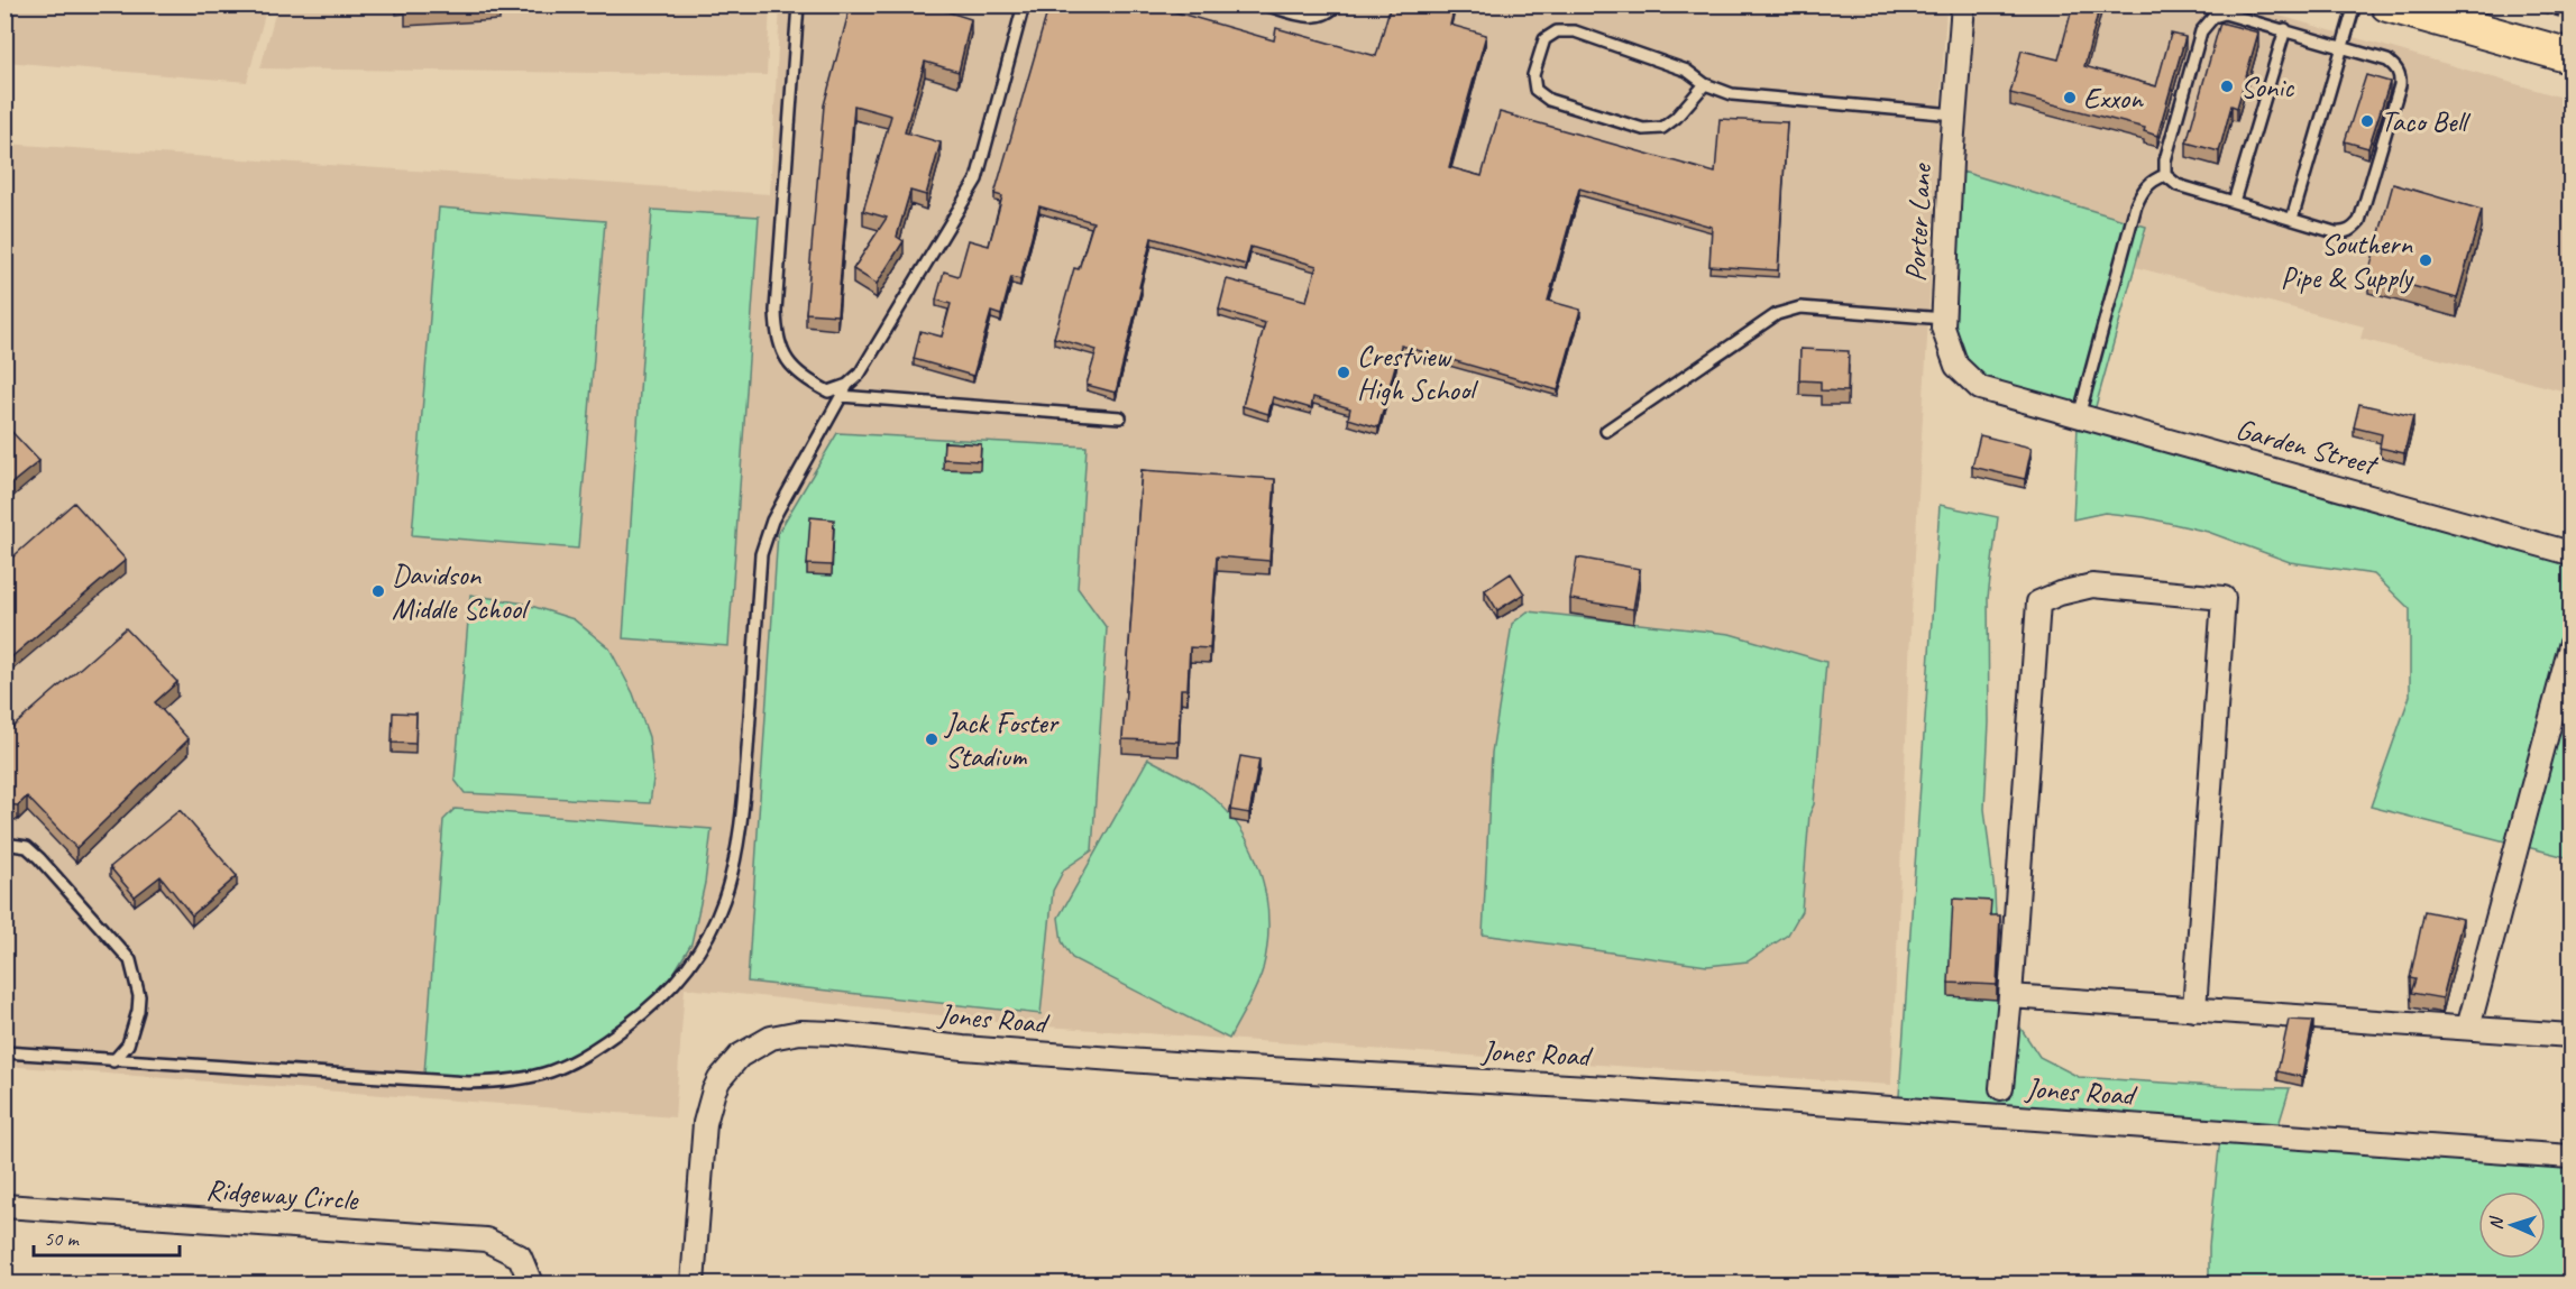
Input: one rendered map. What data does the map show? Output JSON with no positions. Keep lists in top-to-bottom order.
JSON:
{
  "streets": {
    "street": [
      "Porter Lane",
      "Garden Street",
      "Jones Road",
      "Ridgeway Circle"
    ]
  },
  "crossings": [
    ["Porter Lane", "Garden Street"]
  ],
  "places": [
    "Sonic",
    "Exxon",
    "Taco Bell",
    "Southern Pipe & Supply",
    "Crestview High School",
    "Davidson Middle School",
    "Jack Foster Stadium"
  ],
  "scale_bar": "50 m",
  "north": "left"
}
